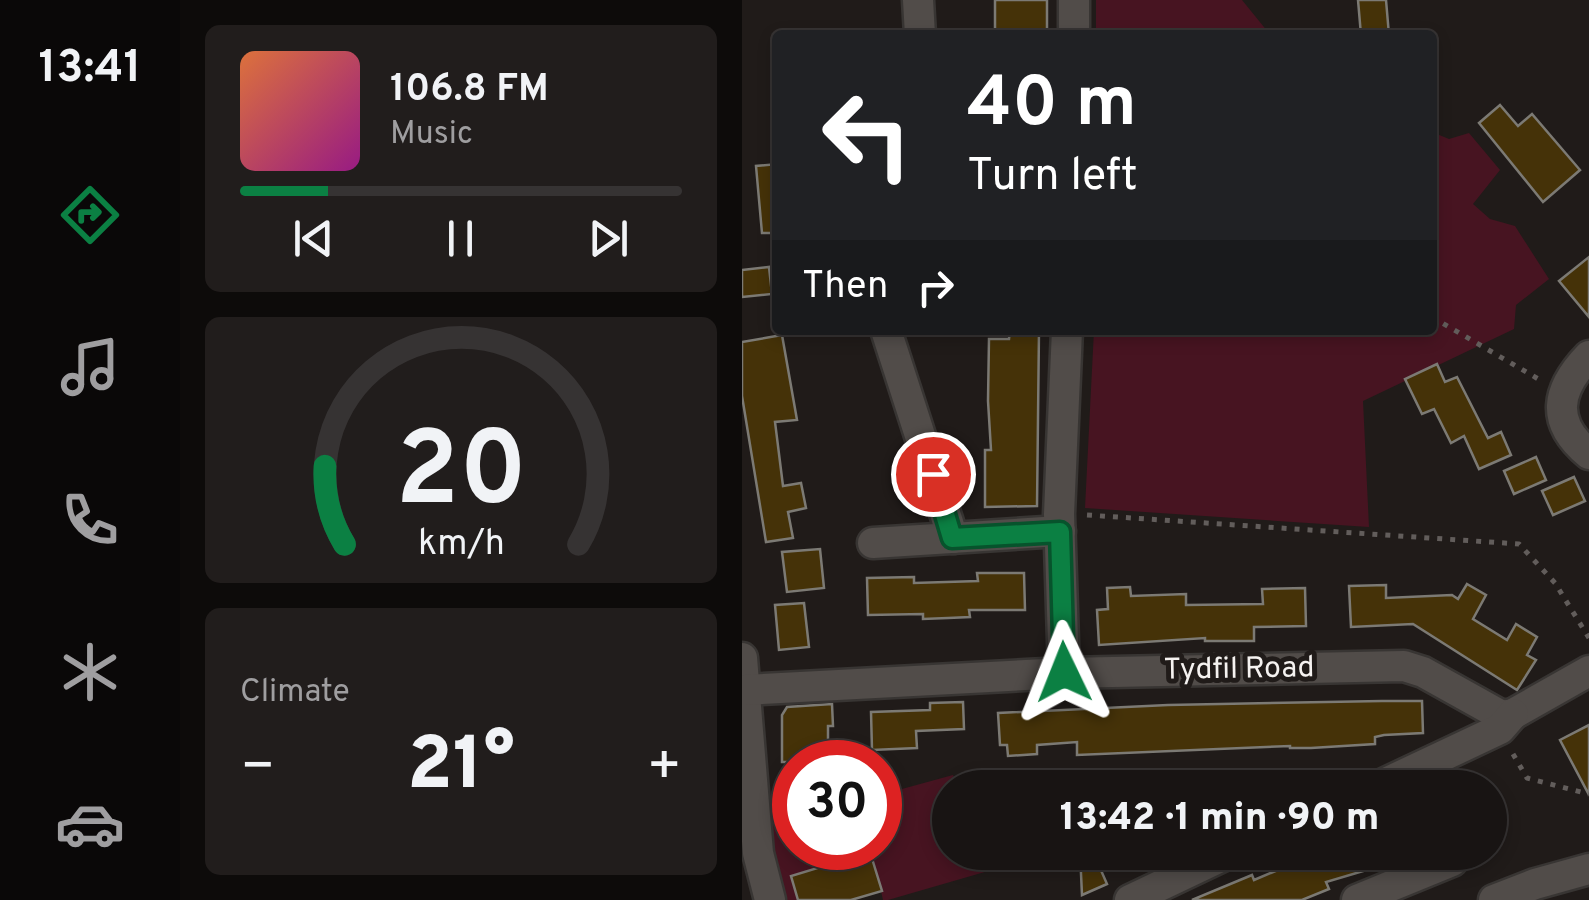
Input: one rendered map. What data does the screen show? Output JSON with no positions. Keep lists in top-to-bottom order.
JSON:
{
  "streets": {
    "street": ["Tydfil Road"]
  },
  "page": {
    "tabs": "13:41",
    "turn": ["40 m", "Turn left"],
    "song": ["106.8 FM", "Music"],
    "then": "Then",
    "tile": "Climate",
    "heat": ["−", "21°", "+"],
    "limit": "30",
    "trip": "13:42 · 1 min · 90 m",
    "gauge": ["20", "km/h"]
  }
}
